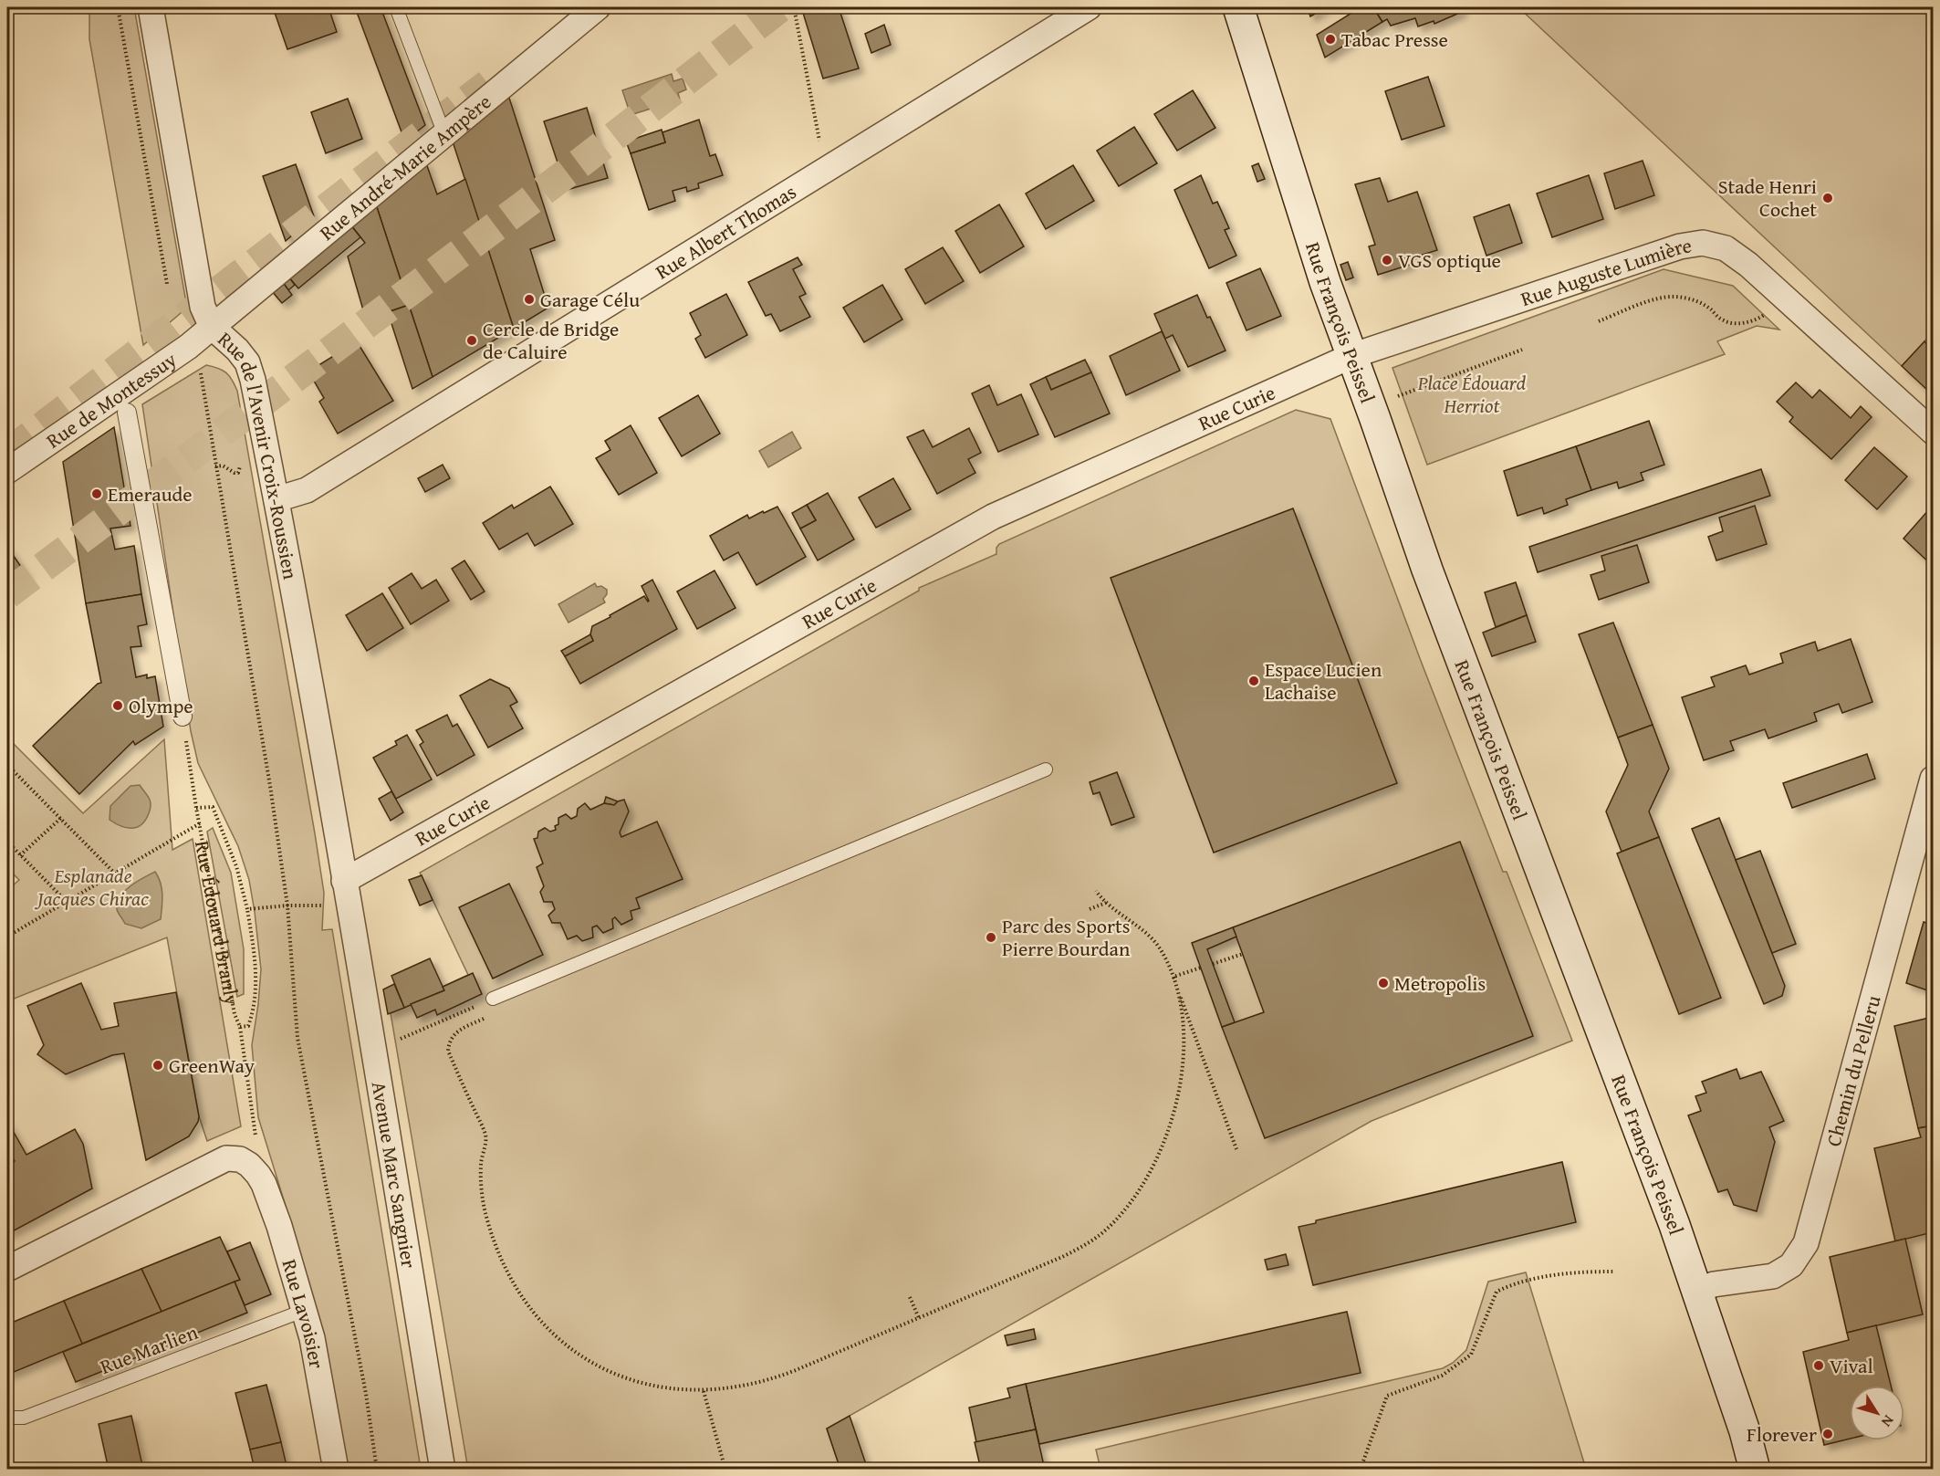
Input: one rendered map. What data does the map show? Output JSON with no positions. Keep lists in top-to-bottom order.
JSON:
{
  "streets": {
    "main road": ["Rue François Peissel"],
    "street": [
      "Rue André-Marie Ampère",
      "Rue Albert Thomas",
      "Rue Auguste Lumière",
      "Rue de Montessuy",
      "Rue Curie",
      "Rue de l'Avenir Croix-Roussien",
      "Chemin du Pelleru",
      "Avenue Marc Sangnier",
      "Rue Lavoisier"
    ],
    "lane": ["Rue Marlien"],
    "path": ["Rue Édouard Branly"]
  },
  "crossings": [
    ["Rue André-Marie Ampère", "Rue de Montessuy"],
    ["Rue André-Marie Ampère", "Rue de l'Avenir Croix-Roussien"],
    ["Rue Albert Thomas", "Rue de l'Avenir Croix-Roussien"],
    ["Rue Auguste Lumière", "Rue François Peissel"],
    ["Rue Auguste Lumière", "Rue Curie"],
    ["Rue François Peissel", "Rue Curie"],
    ["Rue François Peissel", "Chemin du Pelleru"],
    ["Rue de Montessuy", "Rue de l'Avenir Croix-Roussien"],
    ["Rue Curie", "Rue de l'Avenir Croix-Roussien"],
    ["Rue Curie", "Avenue Marc Sangnier"],
    ["Rue de l'Avenir Croix-Roussien", "Avenue Marc Sangnier"],
    ["Rue Édouard Branly", "Rue Lavoisier"],
    ["Rue Lavoisier", "Rue Marlien"]
  ],
  "parks": ["Place Édouard Herriot", "Esplanade Jacques Chirac"],
  "places": [
    "Tabac Presse",
    "Stade Henri Cochet",
    "VGS optique",
    "Garage Célu",
    "Cercle de Bridge de Caluire",
    "Emeraude",
    "Espace Lucien Lachaise",
    "Olympe",
    "Parc des Sports Pierre Bourdan",
    "Metropolis",
    "GreenWay",
    "Vival",
    "Florever"
  ],
  "north": "bottom right"
}
